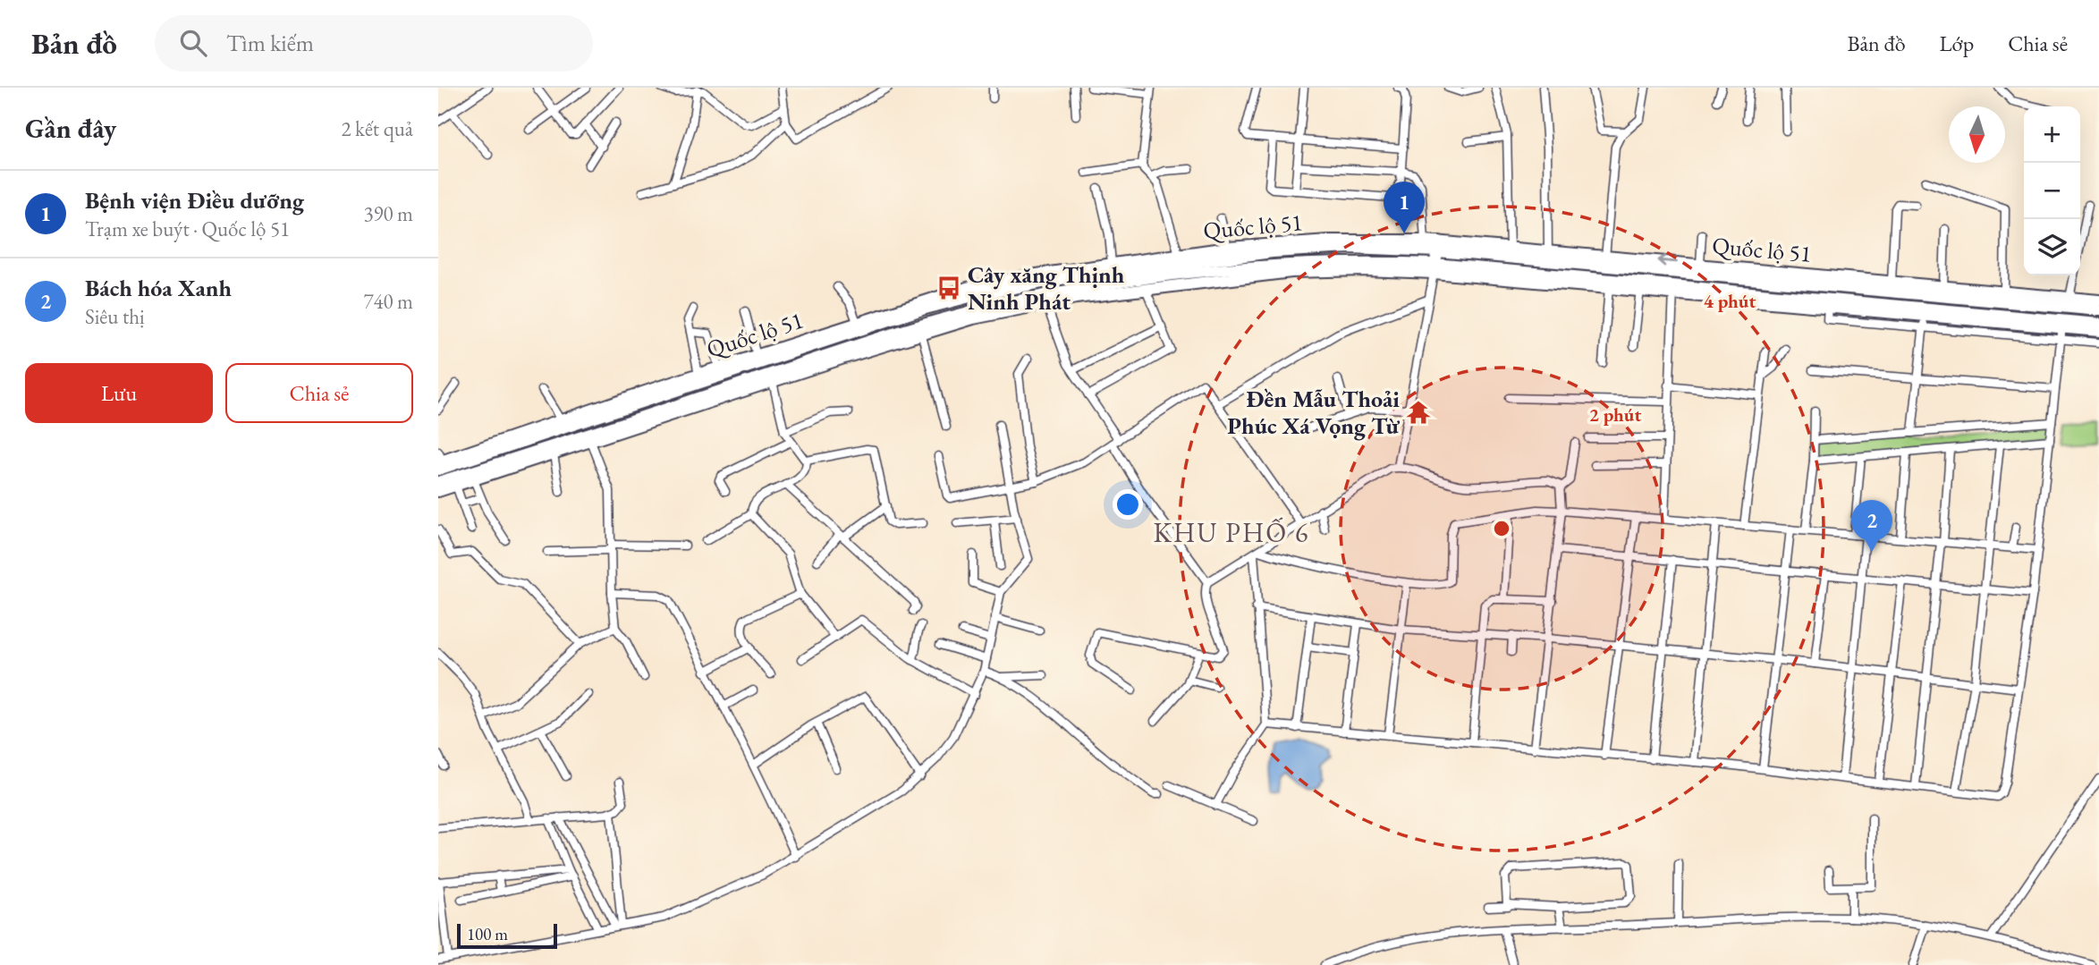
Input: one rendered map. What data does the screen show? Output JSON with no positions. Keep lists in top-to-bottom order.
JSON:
{
  "streets": {
    "main road": ["Quốc lộ 51"]
  },
  "districts": ["KHU PHỐ 6"],
  "places": {
    "bus stop": ["Cây xăng Thịnh Ninh Phát"],
    "temple": ["Đền Mẫu Thoải Phúc Xá Vọng Từ"]
  },
  "scale_bar": "100 m",
  "north": "bottom",
  "page": {
    "header": "Bản đồ",
    "search": "Tìm kiếm",
    "nav": ["Bản đồ", "Lớp", "Chia sẻ"],
    "heading": ["Gần đây", "2 kết quả"],
    "map_buttons": ["+", "−"],
    "list": [
      {
        "mark": "1",
        "name": "Bệnh viện Điều dưỡng",
        "note": "Trạm xe buýt · Quốc lộ 51",
        "value": "390 m"
      },
      {
        "mark": "2",
        "name": "Bách hóa Xanh",
        "note": "Siêu thị",
        "value": "740 m"
      }
    ],
    "pins": ["1", "2"],
    "buttons": ["Lưu", "Chia sẻ"],
    "scale": "100 m"
  },
  "rings": ["4 phút", "2 phút"]
}
